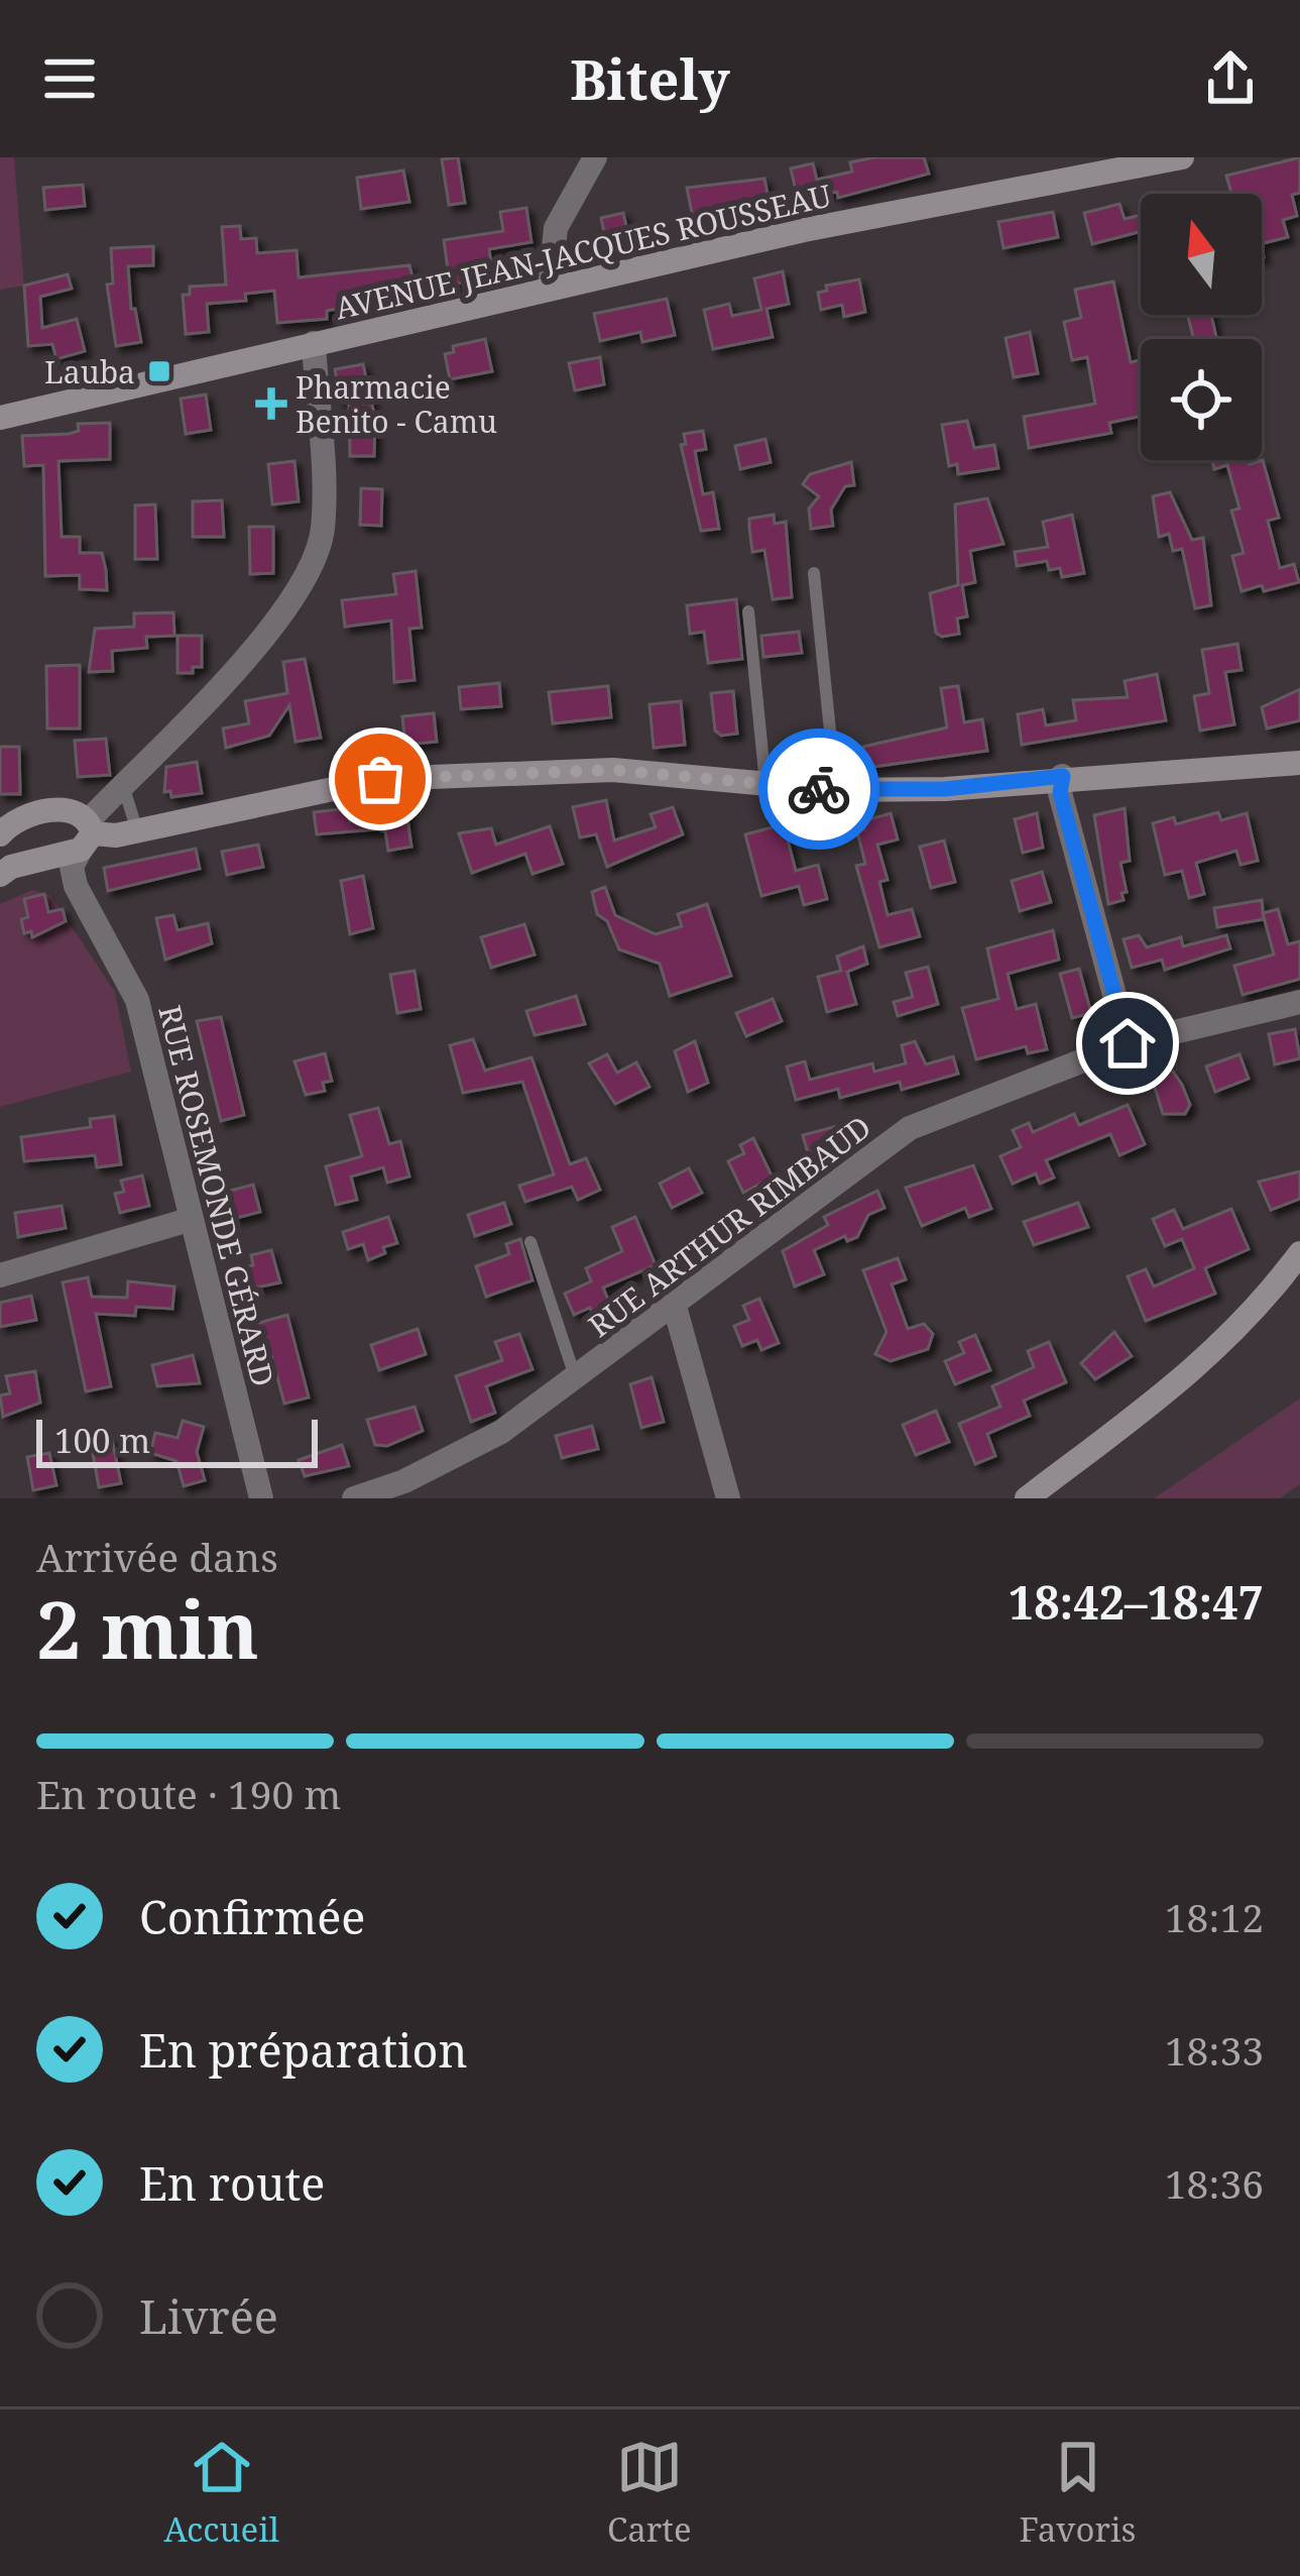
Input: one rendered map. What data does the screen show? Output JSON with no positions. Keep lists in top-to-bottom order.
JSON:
{
  "streets": {
    "street": ["AVENUE JEAN-JACQUES ROUSSEAU", "RUE ROSEMONDE GÉRARD", "RUE ARTHUR RIMBAUD"]
  },
  "places": {
    "transit": ["Lauba"],
    "health": ["Pharmacie Benito - Camu"]
  },
  "scale_bar": "100 m",
  "north": "top",
  "page": {
    "header": "Bitely",
    "scale": "100 m",
    "heading": ["2 min", "Arrivée dans", "18:42–18:47"],
    "bar": "En route · 190 m",
    "list": [
      ["Confirmée", "18:12"],
      ["En préparation", "18:33"],
      ["En route", "18:36"],
      "Livrée"
    ],
    "tabs": ["Accueil", "Carte", "Favoris"]
  }
}
